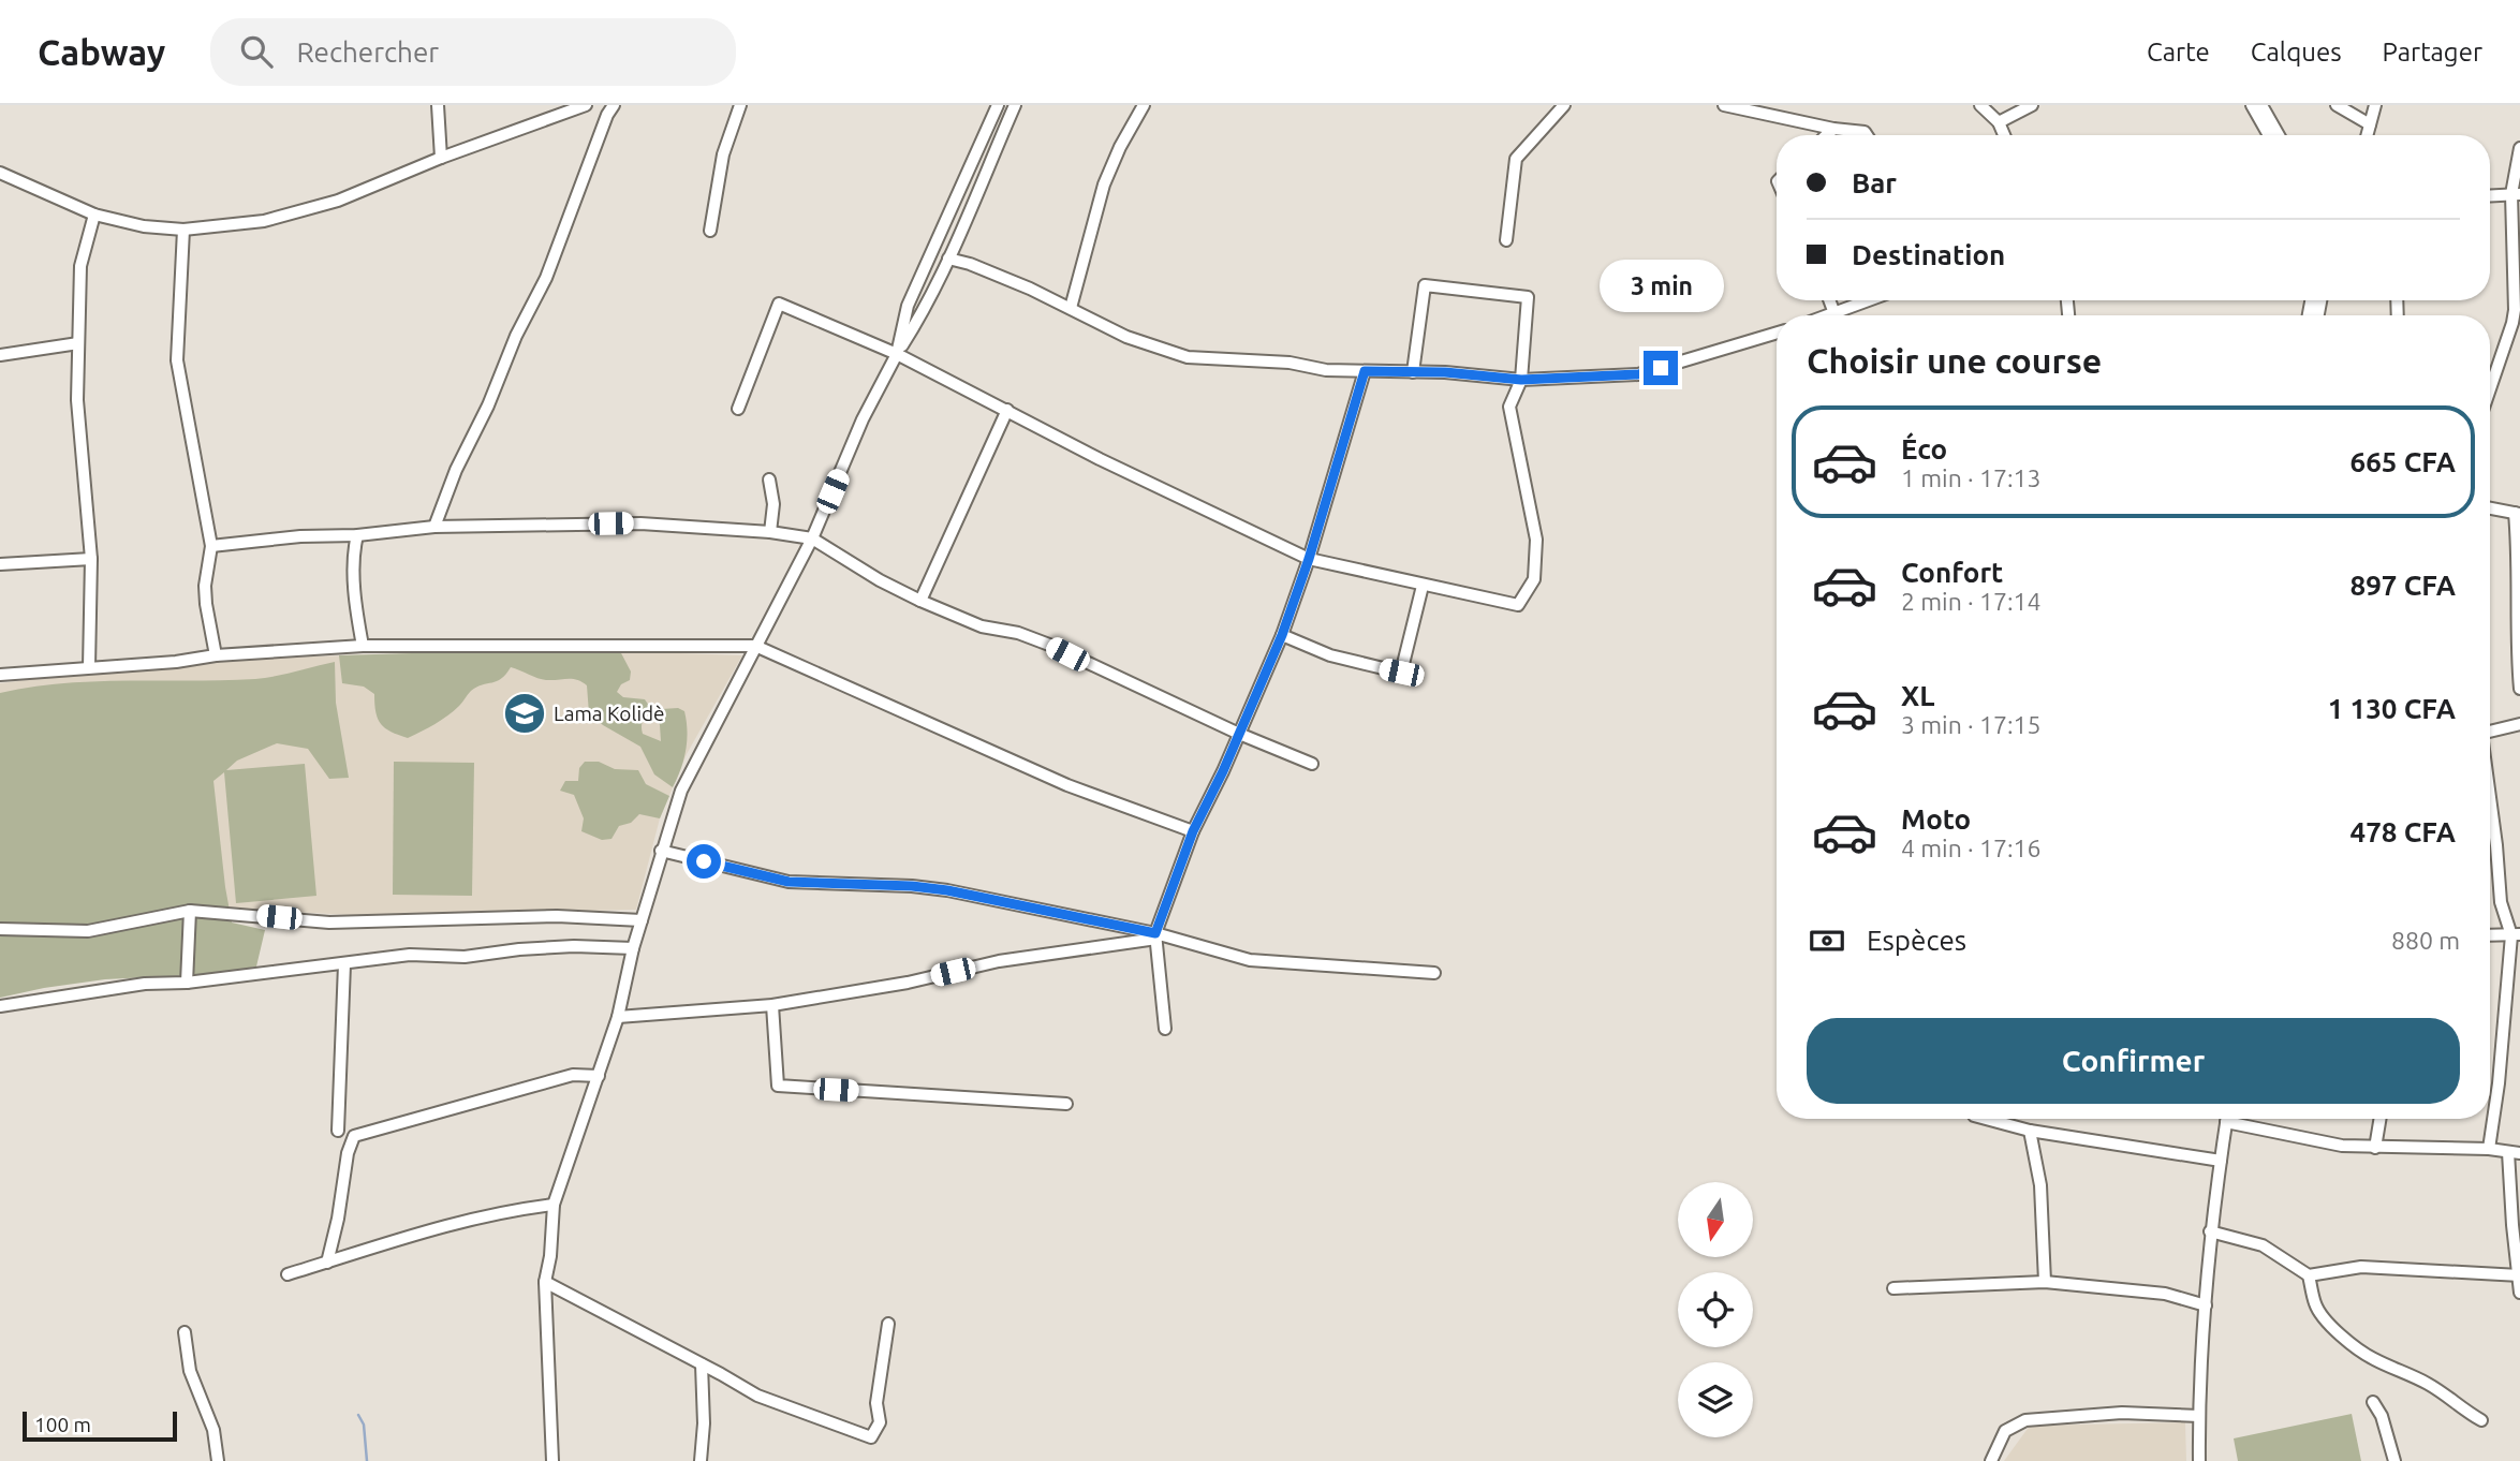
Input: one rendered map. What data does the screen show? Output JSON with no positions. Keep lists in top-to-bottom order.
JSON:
{
  "places": {
    "school or university": ["Lama Kolidè"]
  },
  "scale_bar": "100 m",
  "north": "bottom",
  "page": {
    "header": "Cabway",
    "search": "Rechercher",
    "nav": ["Carte", "Calques", "Partager"],
    "banner": ["Bar", "Destination"],
    "bubble": "3 min",
    "heading": "Choisir une course",
    "list": [
      {
        "name": "Éco",
        "note": "1 min · 17:13",
        "value": "665 CFA"
      },
      {
        "name": "Confort",
        "note": "2 min · 17:14",
        "value": "897 CFA"
      },
      {
        "name": "XL",
        "note": "3 min · 17:15",
        "value": "1 130 CFA"
      },
      {
        "name": "Moto",
        "note": "4 min · 17:16",
        "value": "478 CFA"
      }
    ],
    "pay": ["Espèces", "880 m"],
    "buttons": "Confirmer",
    "scale": "100 m"
  }
}
